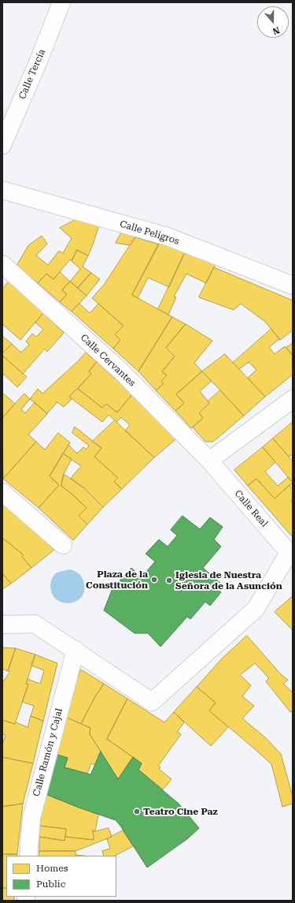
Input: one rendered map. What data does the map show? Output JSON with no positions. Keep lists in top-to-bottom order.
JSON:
{
  "streets": {
    "street": [
      "Calle Tercia",
      "Calle Peligros",
      "Calle Cervantes",
      "Calle Real",
      "Calle Ramón y Cajal"
    ]
  },
  "crossings": [
    ["Calle Cervantes", "Calle Real"]
  ],
  "places": ["Plaza de la Constitución", "Iglesia de Nuestra Señora de la Asunción", "Teatro Cine Paz"],
  "legend": ["Homes", "Public"],
  "north": "bottom"
}
